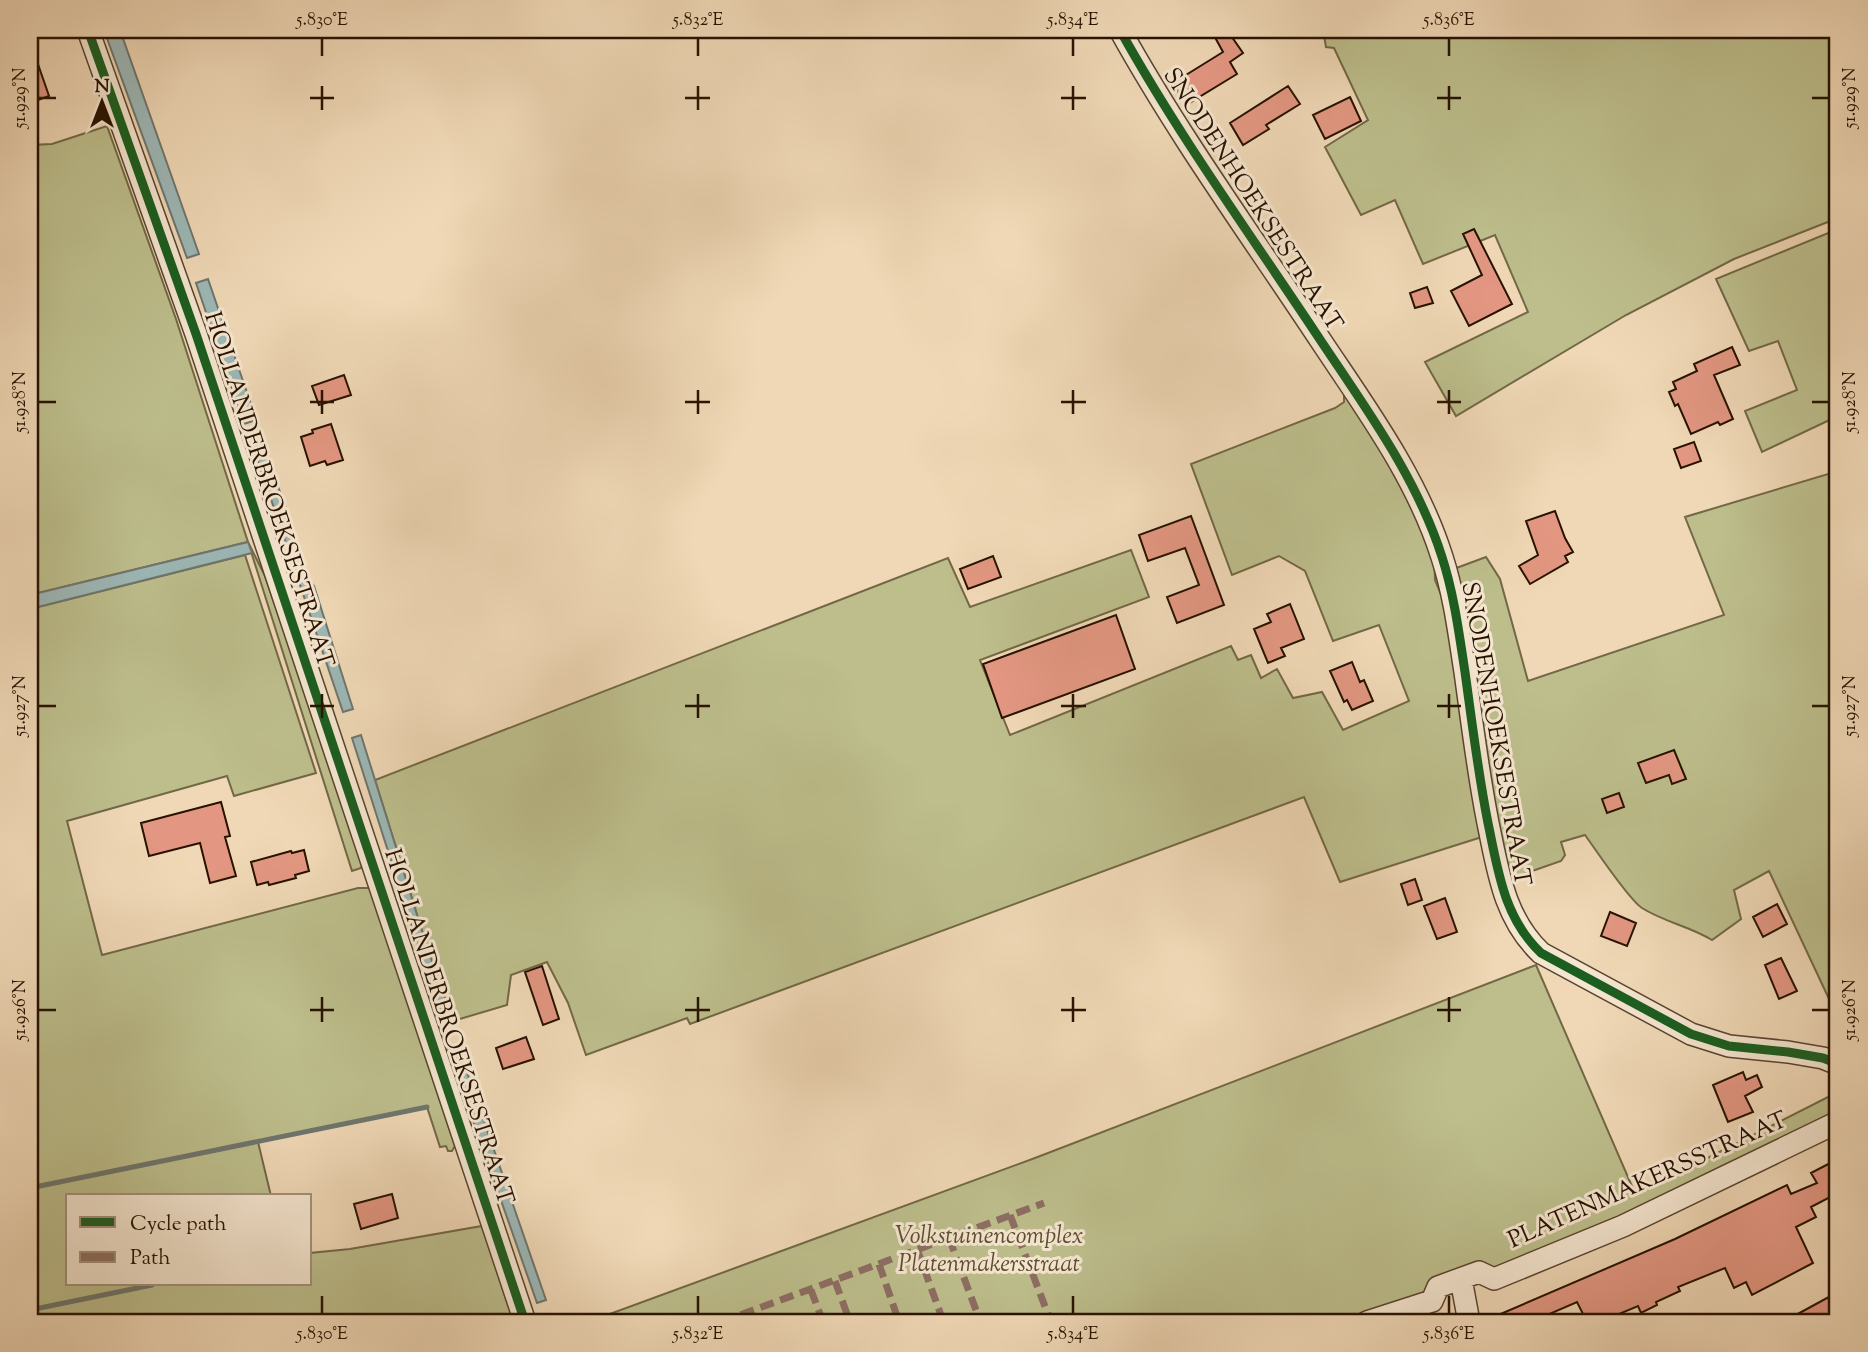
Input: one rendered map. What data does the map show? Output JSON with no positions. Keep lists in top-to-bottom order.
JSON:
{
  "streets": {
    "street": ["SNODENHOEKSESTRAAT", "HOLLANDERBROEKSESTRAAT", "PLATENMAKERSSTRAAT"]
  },
  "parks": ["Volkstuinencomplex Platenmakersstraat"],
  "legend": ["Cycle path", "Path"],
  "north": "top",
  "coordinates": [
    "5.830°E",
    "5.832°E",
    "5.834°E",
    "5.836°E",
    "51.929°N",
    "51.928°N",
    "51.927°N",
    "51.926°N"
  ]
}
